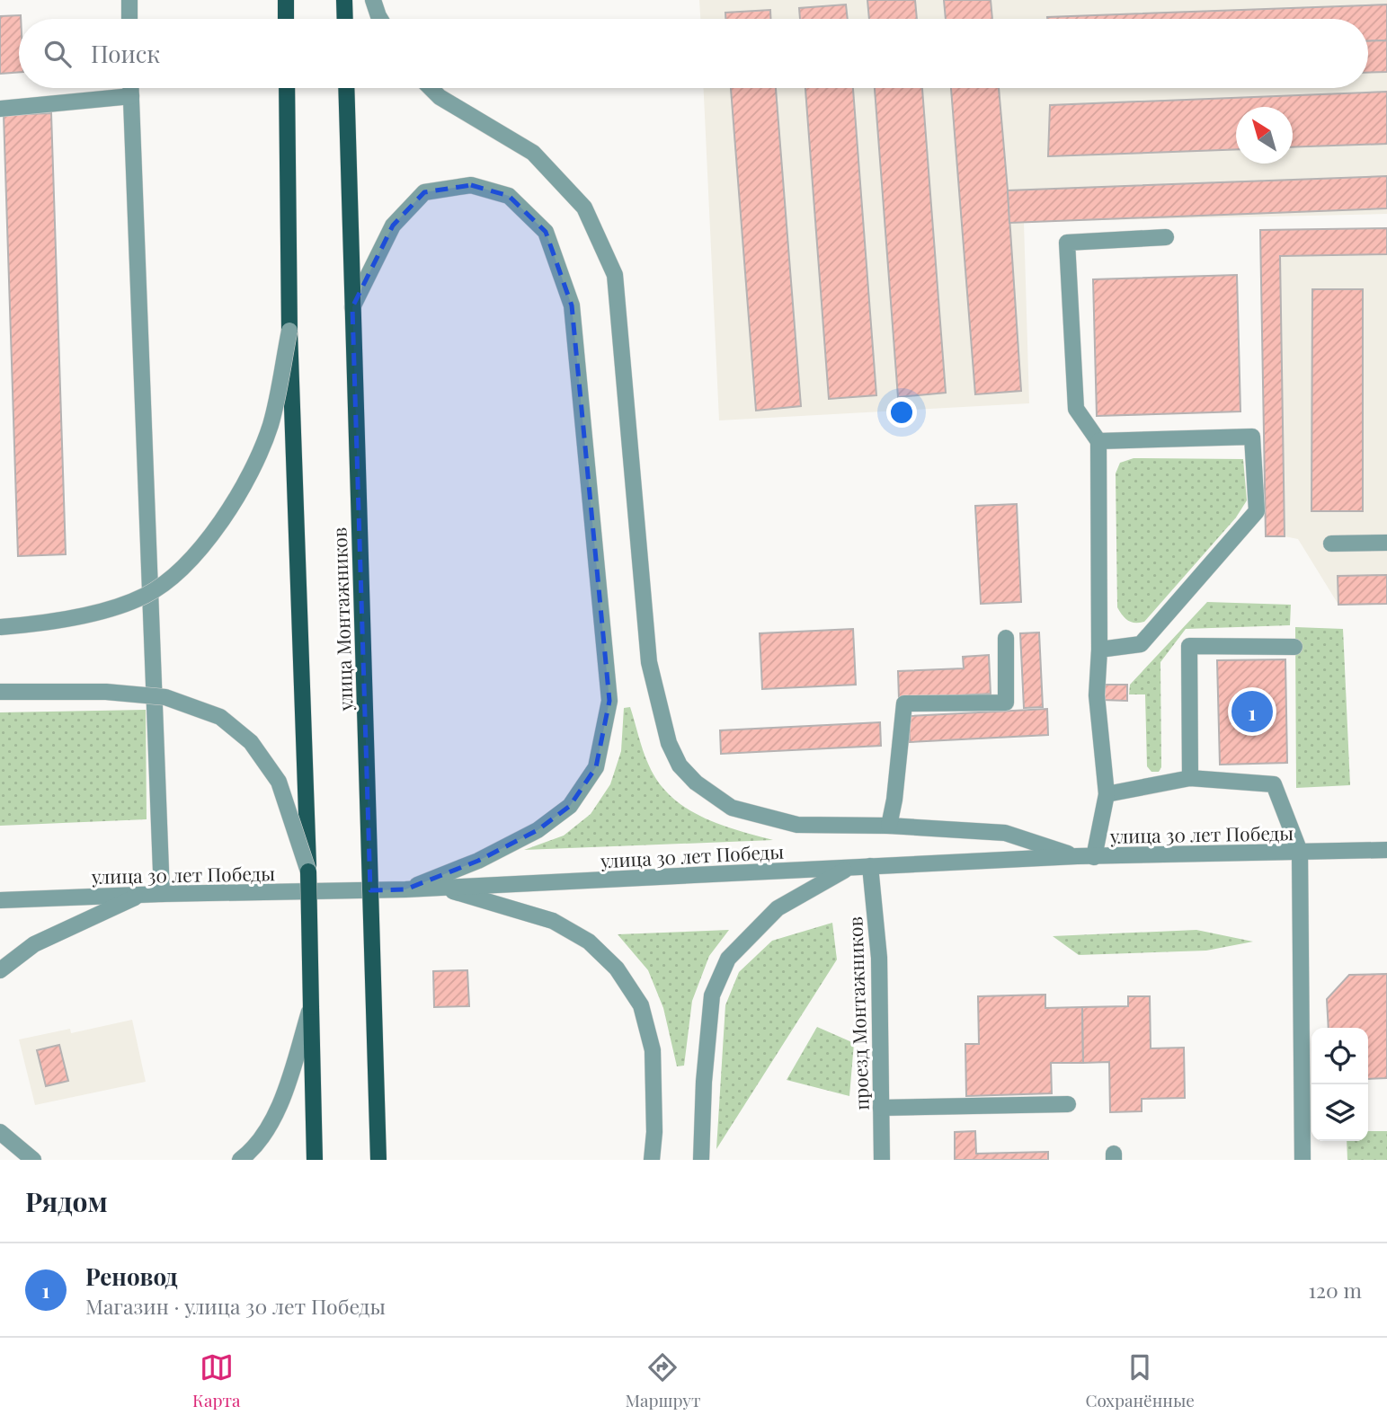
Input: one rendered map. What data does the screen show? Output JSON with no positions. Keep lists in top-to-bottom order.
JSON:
{
  "streets": {
    "main road": ["улица Монтажников"],
    "street": ["улица 30 лет Победы", "проезд Монтажников"]
  },
  "crossings": [
    ["улица 30 лет Победы", "проезд Монтажников"]
  ],
  "north": "top left",
  "page": {
    "search": "Поиск",
    "pins": "1",
    "heading": "Рядом",
    "list": [
      {
        "mark": "1",
        "name": "Реновод",
        "note": "Магазин · улица 30 лет Победы",
        "value": "120 m"
      }
    ],
    "nav": ["Карта", "Маршрут", "Сохранённые"]
  }
}
